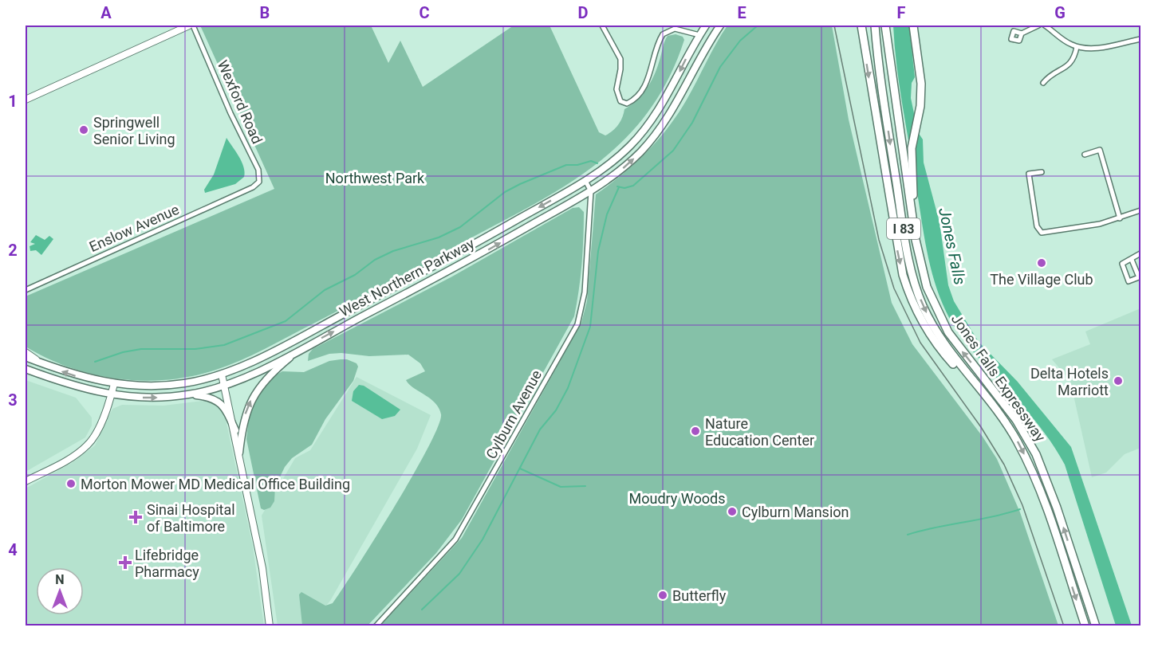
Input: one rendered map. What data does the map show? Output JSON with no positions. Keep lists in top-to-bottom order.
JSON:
{
  "streets": {
    "highway": ["I 83", "Jones Falls Expressway"],
    "main road": ["West Northern Parkway"],
    "street": ["Wexford Road", "Enslow Avenue", "Cylburn Avenue"]
  },
  "crossings": [
    ["Wexford Road", "Enslow Avenue"],
    ["West Northern Parkway", "Cylburn Avenue"]
  ],
  "water": ["Jones Falls"],
  "parks": ["Northwest Park", "Moudry Woods"],
  "places": {
    "other": [
      "Springwell Senior Living",
      "The Village Club",
      "Delta Hotels Marriott",
      "Nature Education Center",
      "Morton Mower MD Medical Office Building",
      "Cylburn Mansion",
      "Butterfly"
    ],
    "health": ["Sinai Hospital of Baltimore", "Lifebridge Pharmacy"]
  },
  "north": "top",
  "grid": {
    "columns": [
      "A",
      "B",
      "C",
      "D",
      "E",
      "F",
      "G"
    ],
    "rows": [
      "1",
      "2",
      "3",
      "4"
    ]
  }
}
